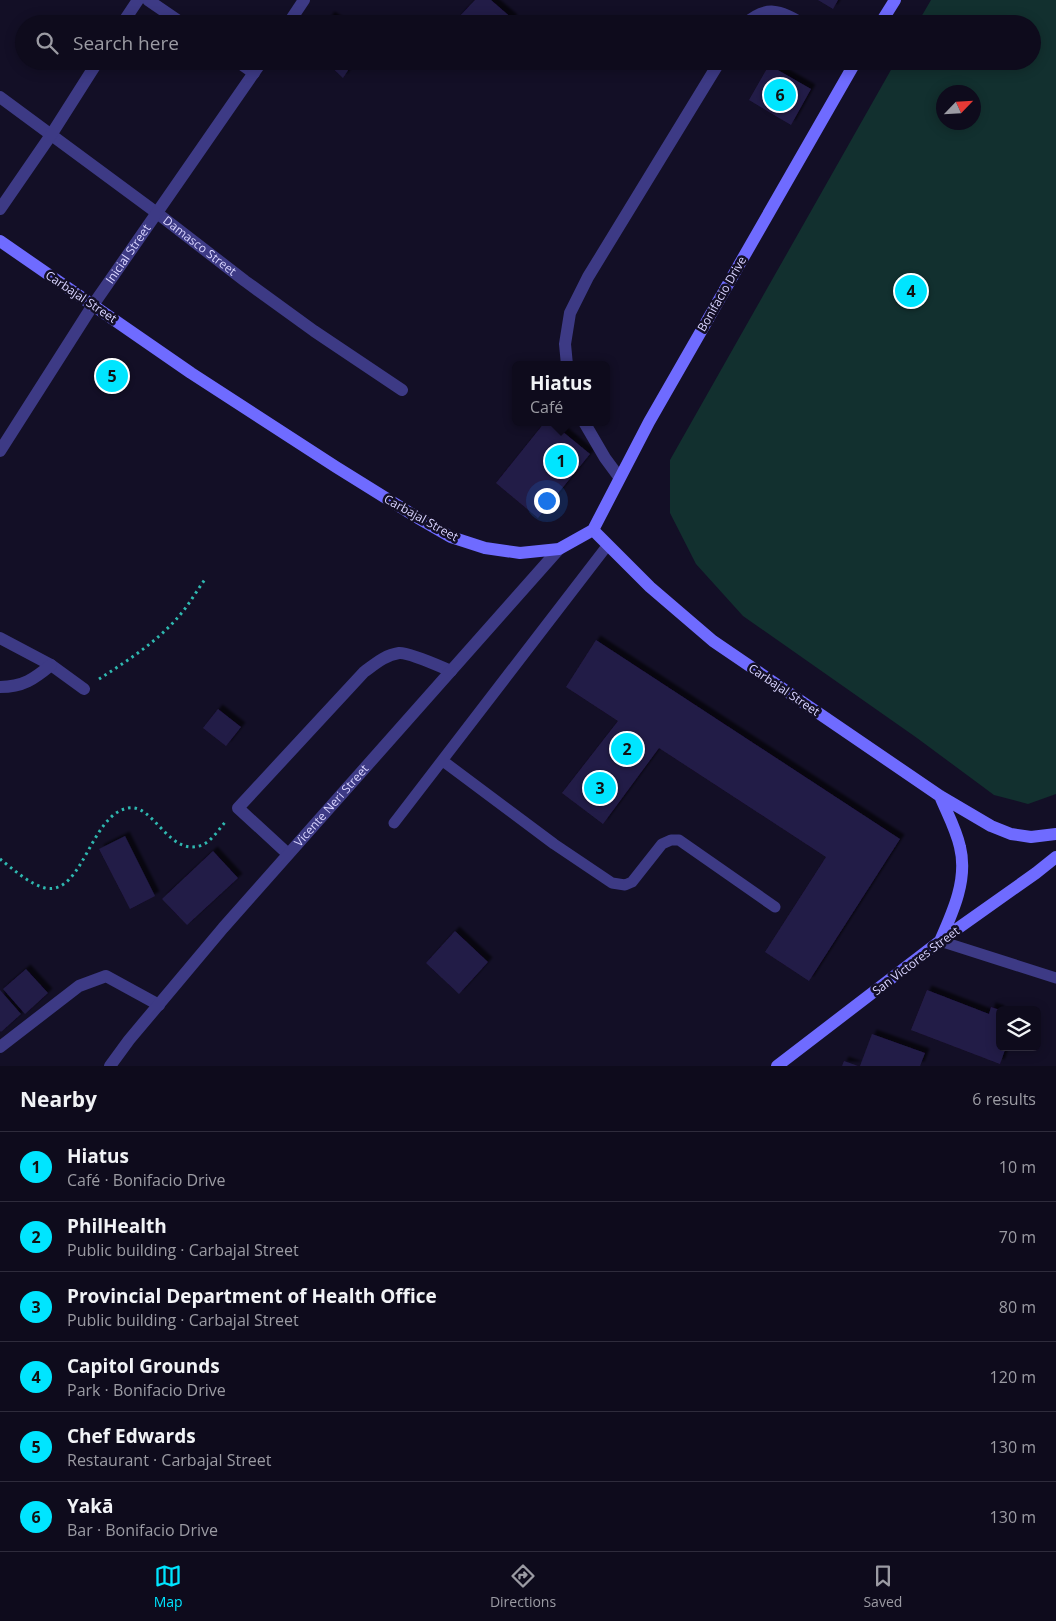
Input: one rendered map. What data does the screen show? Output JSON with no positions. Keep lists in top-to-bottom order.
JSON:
{
  "streets": {
    "main road": ["Bonifacio Drive", "Carbajal Street", "San Victores Street"],
    "street": ["Damasco Street", "Inicial Street", "Vicente Neri Street"]
  },
  "crossings": [
    ["Damasco Street", "Inicial Street"],
    ["Inicial Street", "Carbajal Street"],
    ["Bonifacio Drive", "Carbajal Street"],
    ["Carbajal Street", "Vicente Neri Street"]
  ],
  "north": "top right",
  "page": {
    "search": "Search here",
    "pins": [
      "6",
      "4",
      "5",
      "1",
      "2",
      "3"
    ],
    "popup": ["Hiatus", "Café"],
    "heading": ["Nearby", "6 results"],
    "list": [
      {
        "mark": "1",
        "name": "Hiatus",
        "note": "Café · Bonifacio Drive",
        "value": "10 m"
      },
      {
        "mark": "2",
        "name": "PhilHealth",
        "note": "Public building · Carbajal Street",
        "value": "70 m"
      },
      {
        "mark": "3",
        "name": "Provincial Department of Health Office",
        "note": "Public building · Carbajal Street",
        "value": "80 m"
      },
      {
        "mark": "4",
        "name": "Capitol Grounds",
        "note": "Park · Bonifacio Drive",
        "value": "120 m"
      },
      {
        "mark": "5",
        "name": "Chef Edwards",
        "note": "Restaurant · Carbajal Street",
        "value": "130 m"
      },
      {
        "mark": "6",
        "name": "Yakā",
        "note": "Bar · Bonifacio Drive",
        "value": "130 m"
      }
    ],
    "nav": ["Map", "Directions", "Saved"]
  }
}
